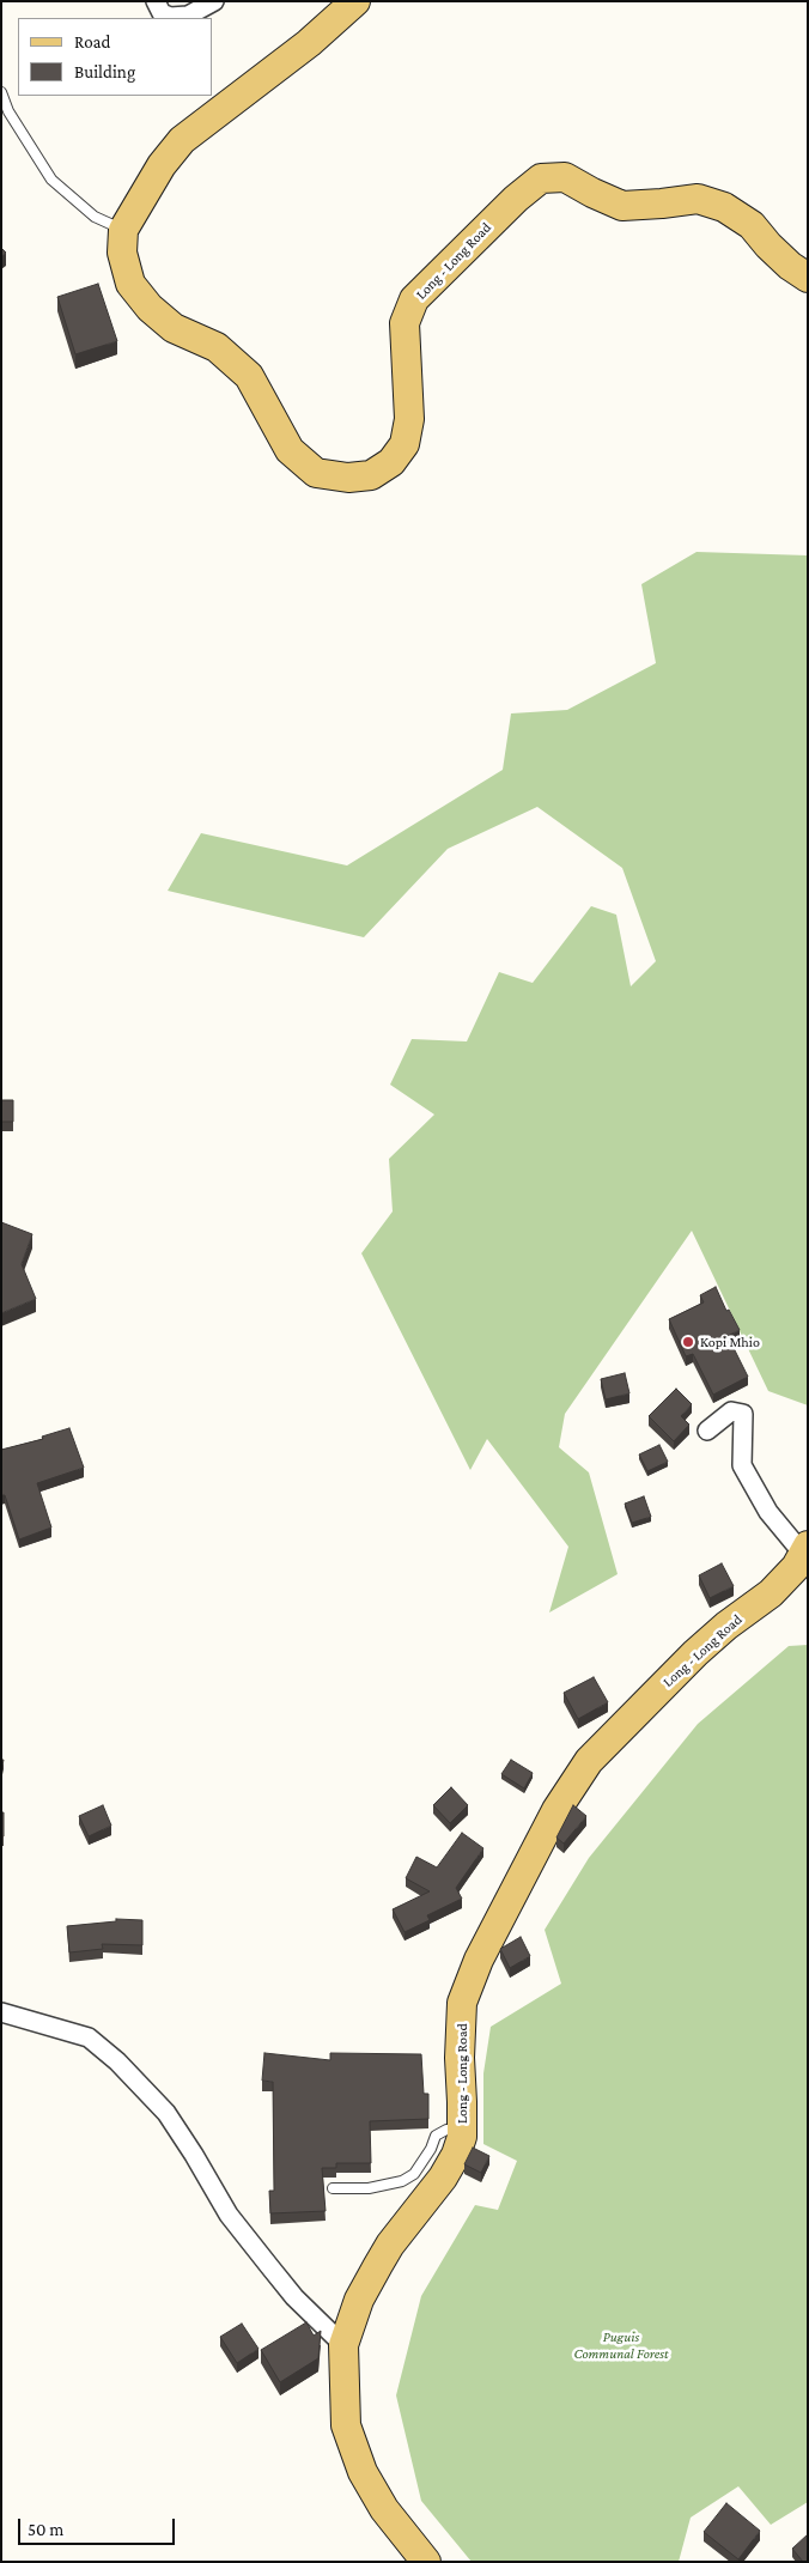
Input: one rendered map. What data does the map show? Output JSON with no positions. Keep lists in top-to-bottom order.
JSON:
{
  "streets": {
    "main road": ["Long - Long Road"]
  },
  "parks": ["Puguis Communal Forest"],
  "places": ["Kopi Mhio"],
  "legend": ["Road", "Building"],
  "scale_bar": "50 m"
}
